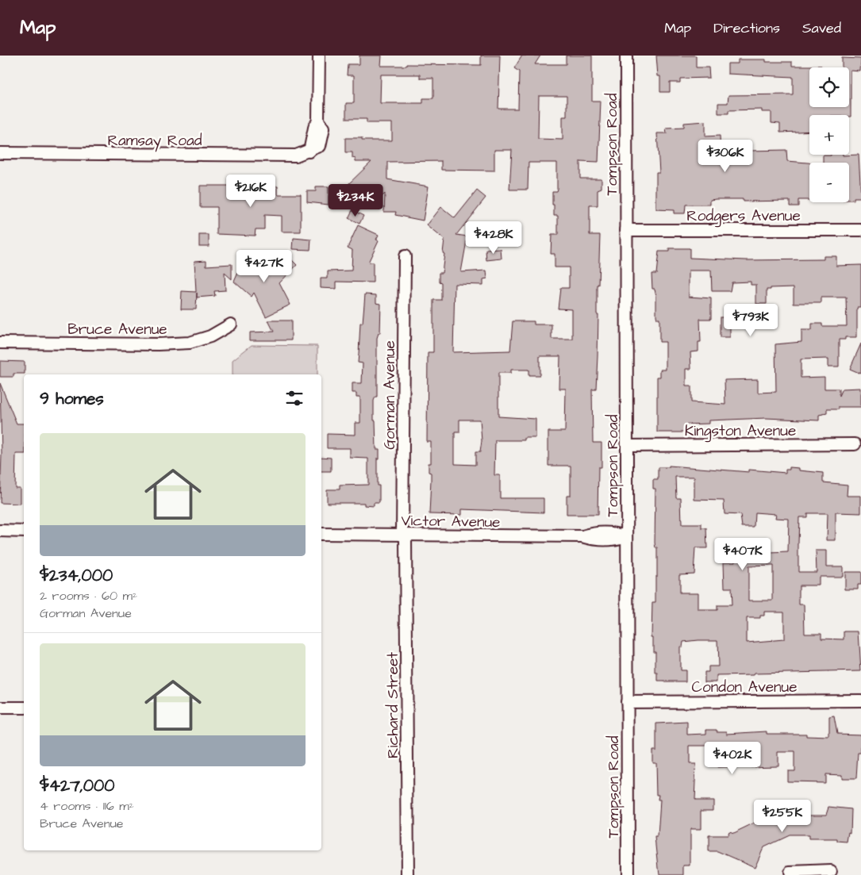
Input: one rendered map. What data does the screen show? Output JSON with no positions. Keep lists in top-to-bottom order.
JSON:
{
  "streets": {
    "street": [
      "Ramsay Road",
      "Tompson Road",
      "Rodgers Avenue",
      "Bruce Avenue",
      "Gorman Avenue",
      "Kingston Avenue",
      "Victor Avenue",
      "Condon Avenue",
      "Richard Street"
    ]
  },
  "crossings": [
    ["Tompson Road", "Rodgers Avenue"],
    ["Tompson Road", "Kingston Avenue"],
    ["Tompson Road", "Victor Avenue"],
    ["Tompson Road", "Condon Avenue"],
    ["Gorman Avenue", "Victor Avenue"],
    ["Gorman Avenue", "Richard Street"],
    ["Victor Avenue", "Richard Street"]
  ],
  "page": {
    "header": "Map",
    "nav": ["Map", "Directions", "Saved"],
    "map_buttons": ["+", "−"],
    "price": [
      "$306K",
      "$216K",
      "$234K",
      "$428K",
      "$427K",
      "$793K",
      "$407K",
      "$402K",
      "$255K"
    ],
    "heading": "9 homes",
    "list": [
      {
        "name": "$234,000",
        "note": "2 rooms · 60 m² · Gorman Avenue"
      },
      {
        "name": "$427,000",
        "note": "4 rooms · 116 m² · Bruce Avenue"
      }
    ]
  }
}
